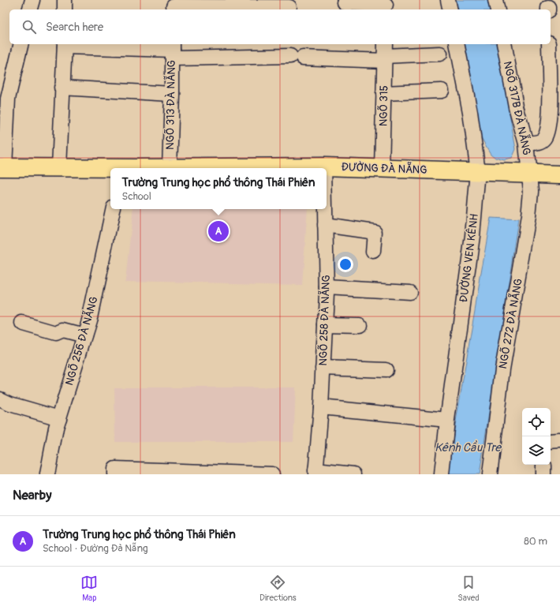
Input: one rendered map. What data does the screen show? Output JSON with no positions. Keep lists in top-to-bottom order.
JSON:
{
  "streets": {
    "main road": ["ĐƯỜNG ĐÀ NẴNG"],
    "street": [
      "NGÕ 313 ĐÀ NẴNG",
      "NGÕ 315",
      "NGÕ 317B ĐÀ NẴNG",
      "ĐƯỜNG VEN KÊNH",
      "NGÕ 258 ĐÀ NẴNG",
      "NGÕ 272 ĐÀ NẴNG",
      "NGÕ 256 ĐÀ NẴNG"
    ]
  },
  "crossings": [
    ["NGÕ 313 ĐÀ NẴNG", "ĐƯỜNG ĐÀ NẴNG"],
    ["NGÕ 315", "ĐƯỜNG ĐÀ NẴNG"],
    ["NGÕ 317B ĐÀ NẴNG", "ĐƯỜNG ĐÀ NẴNG"],
    ["NGÕ 317B ĐÀ NẴNG", "NGÕ 272 ĐÀ NẴNG"],
    ["ĐƯỜNG ĐÀ NẴNG", "ĐƯỜNG VEN KÊNH"],
    ["ĐƯỜNG ĐÀ NẴNG", "NGÕ 272 ĐÀ NẴNG"]
  ],
  "water": ["Kênh Cầu Tre"],
  "page": {
    "search": "Search here",
    "popup": ["Trường Trung học phổ thông Thái Phiên", "School"],
    "pins": "A",
    "heading": "Nearby",
    "list": [
      {
        "mark": "A",
        "name": "Trường Trung học phổ thông Thái Phiên",
        "note": "School · Đường Đà Nẵng",
        "value": "80 m"
      }
    ],
    "nav": ["Map", "Directions", "Saved"]
  }
}
